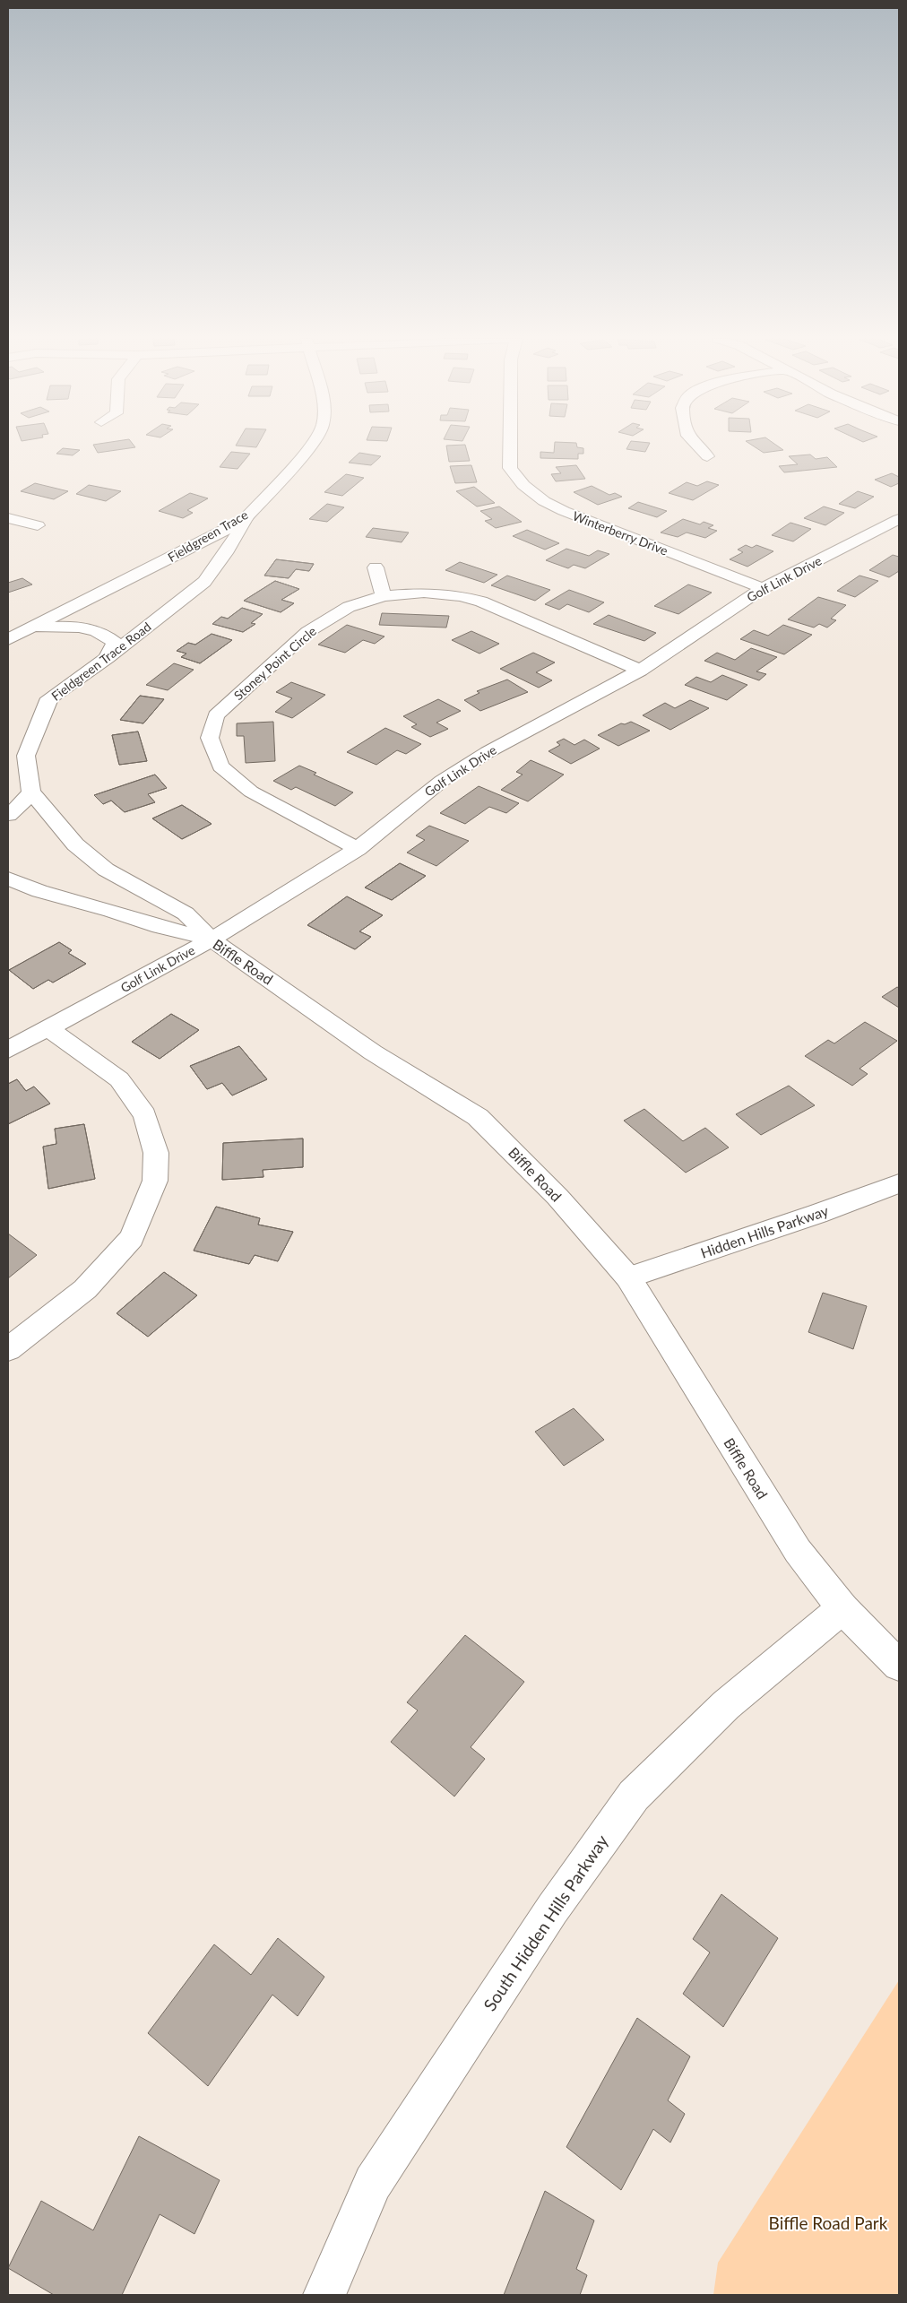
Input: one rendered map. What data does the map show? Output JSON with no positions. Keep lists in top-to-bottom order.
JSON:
{
  "streets": {
    "street": [
      "Winterberry Drive",
      "Fieldgreen Trace",
      "Golf Link Drive",
      "Fieldgreen Trace Road",
      "Stoney Point Circle",
      "Biffle Road",
      "Hidden Hills Parkway",
      "South Hidden Hills Parkway"
    ]
  },
  "crossings": [
    ["Winterberry Drive", "Golf Link Drive"],
    ["Fieldgreen Trace", "Fieldgreen Trace Road"],
    ["Golf Link Drive", "Stoney Point Circle"],
    ["Golf Link Drive", "Biffle Road"],
    ["Biffle Road", "Hidden Hills Parkway"],
    ["Biffle Road", "South Hidden Hills Parkway"]
  ],
  "parks": ["Biffle Road Park"]
}
